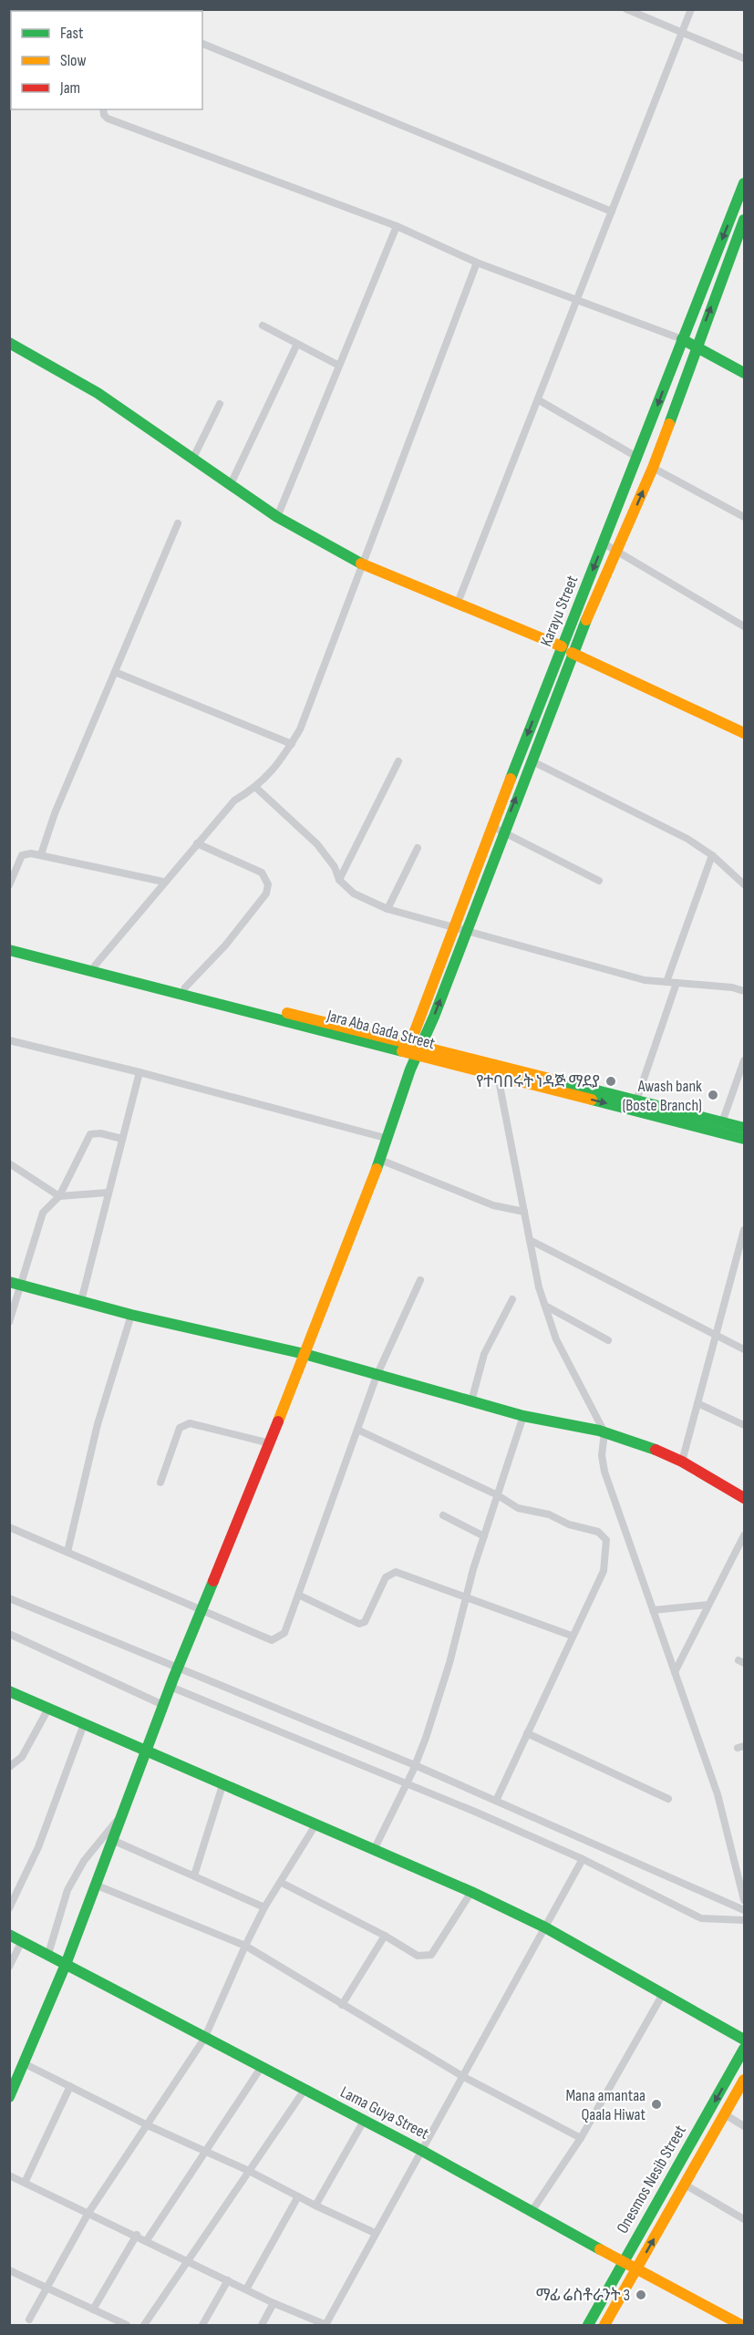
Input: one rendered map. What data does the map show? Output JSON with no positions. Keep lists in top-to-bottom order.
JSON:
{
  "streets": {
    "street": [
      "Karayu Street",
      "Jara Aba Gada Street",
      "Lama Guya Street",
      "Onesmos Nesib Street"
    ]
  },
  "crossings": [
    ["Karayu Street", "Jara Aba Gada Street"],
    ["Karayu Street", "Lama Guya Street"],
    ["Lama Guya Street", "Onesmos Nesib Street"]
  ],
  "places": [
    "የተባበሩት ነዳጅ ማደያ",
    "Awash bank (Boste Branch)",
    "Mana amantaa Qaala Hiwat",
    "ማፊ ሬስቶራንት 3"
  ],
  "legend": ["Fast", "Slow", "Jam"]
}
